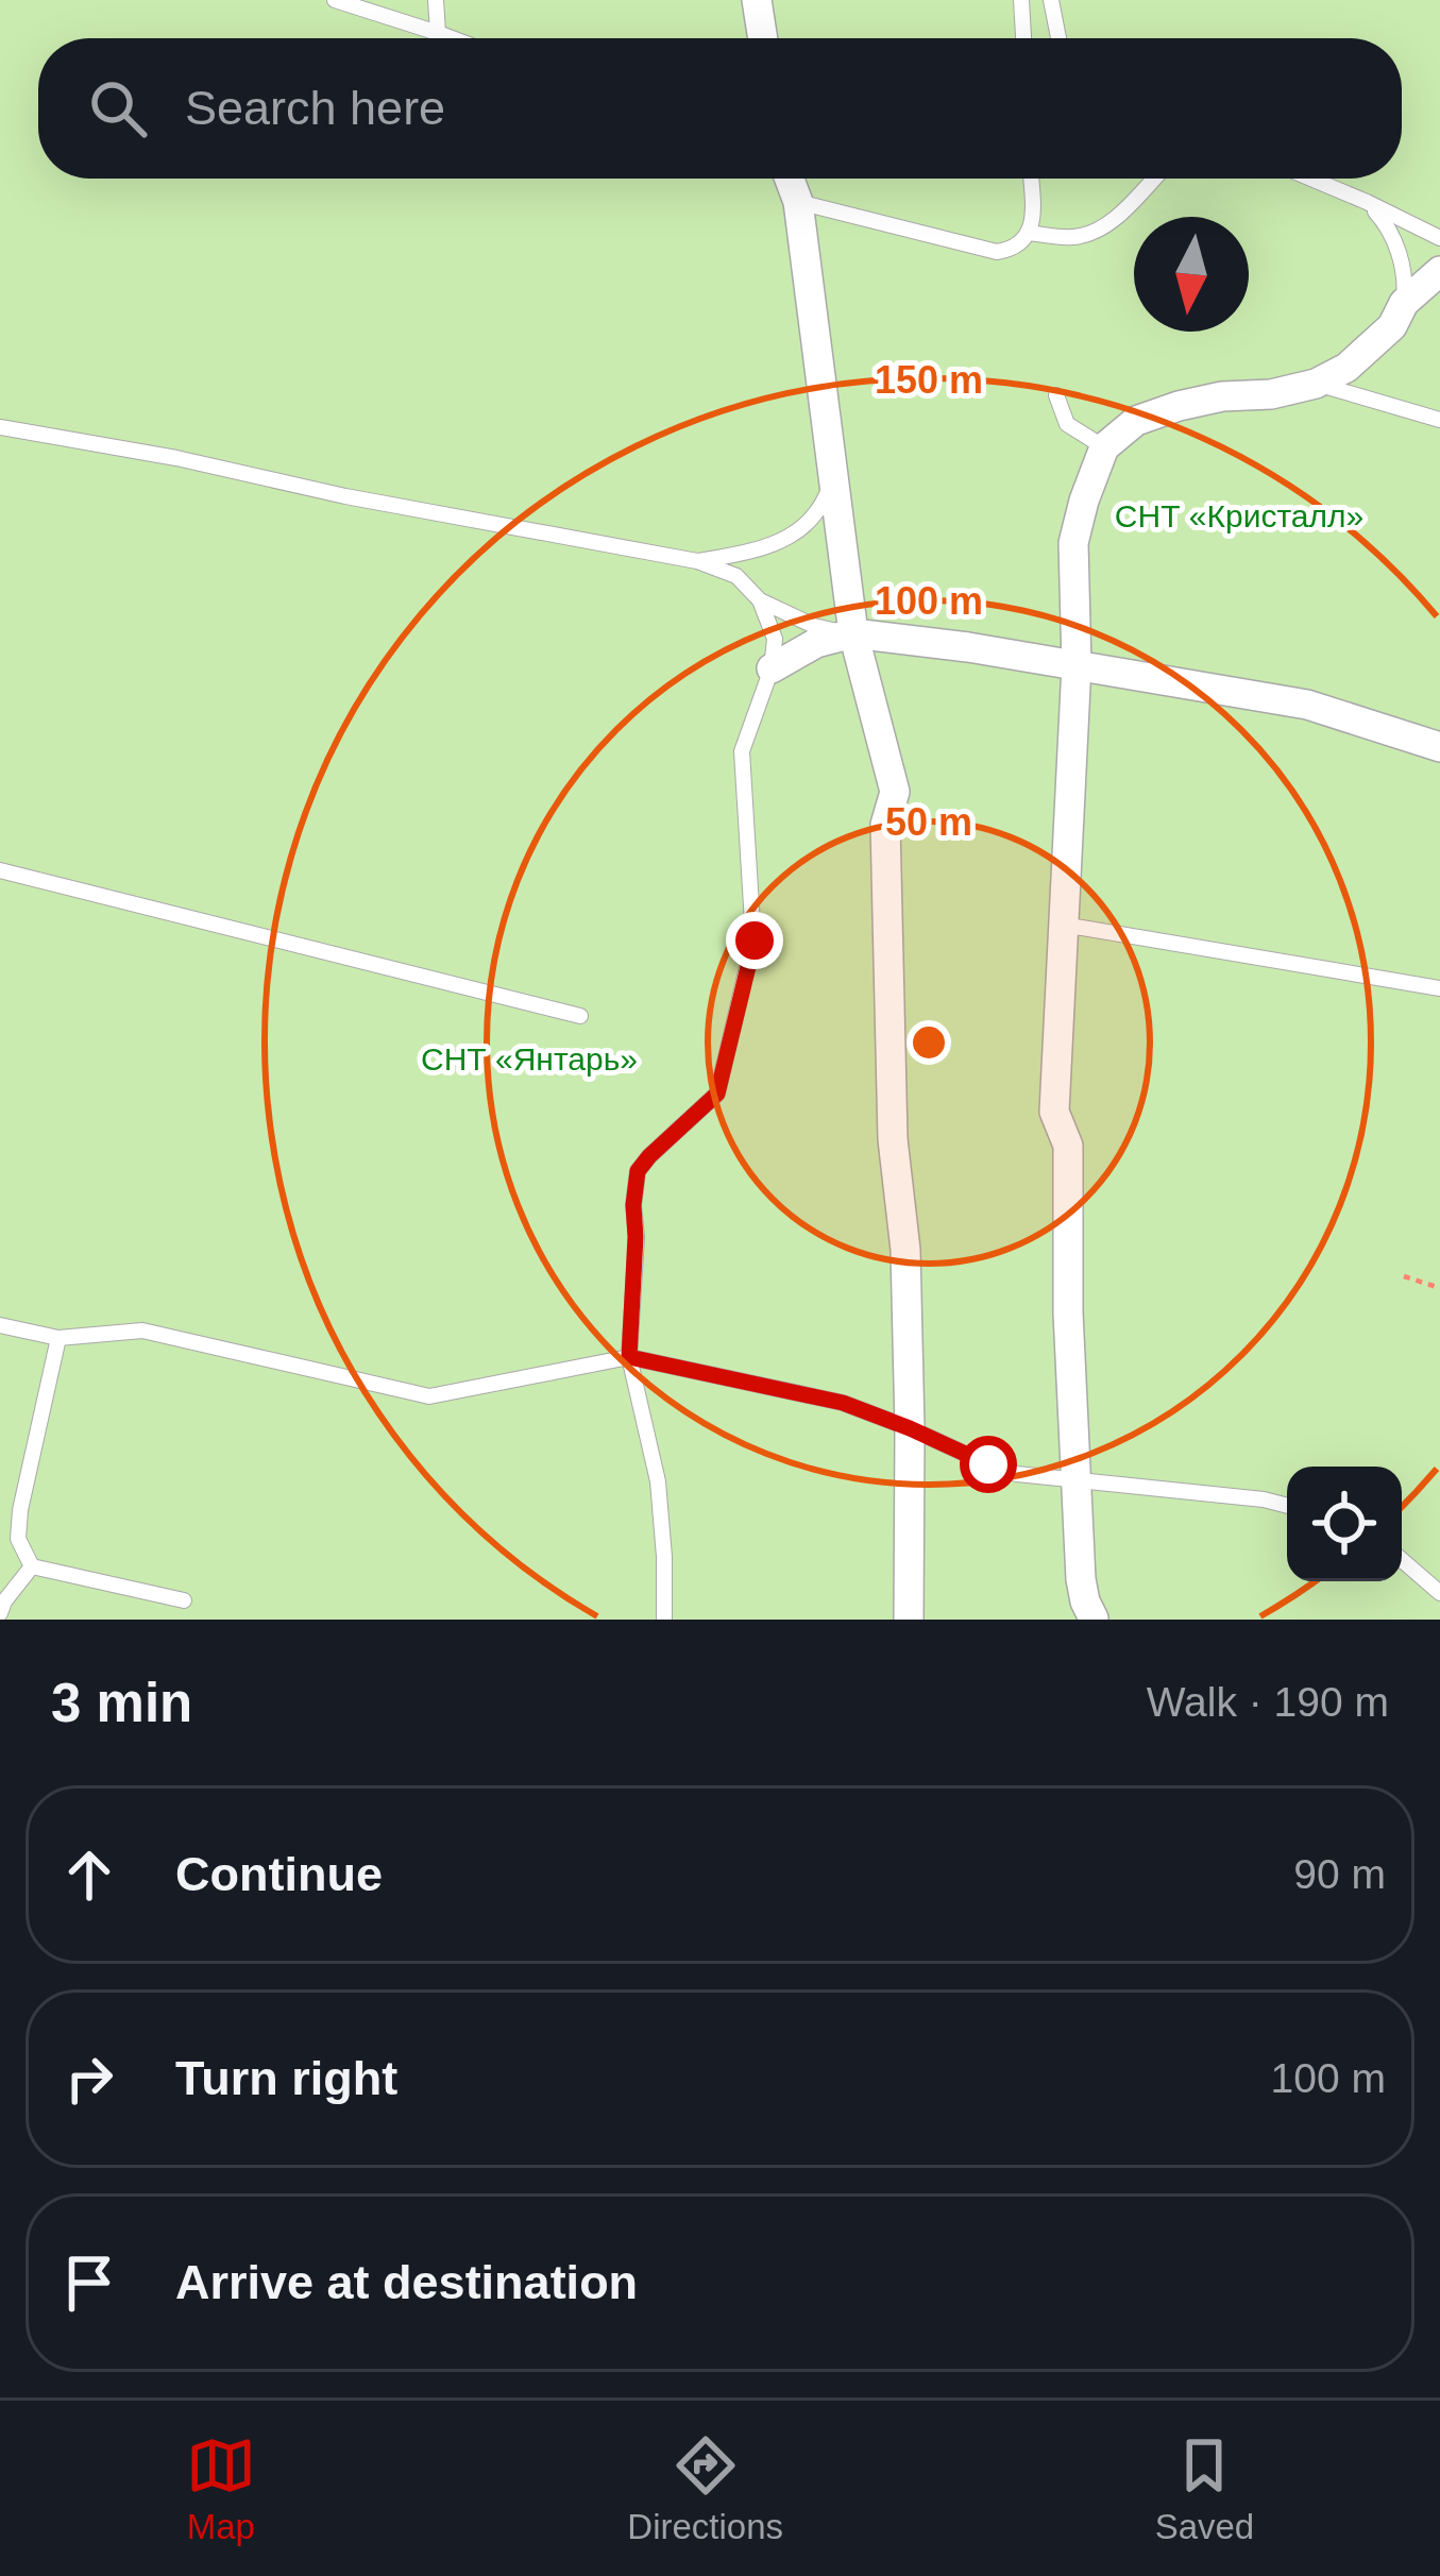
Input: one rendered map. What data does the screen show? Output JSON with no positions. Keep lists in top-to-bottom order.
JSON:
{
  "parks": ["СНТ «Кристалл»", "СНТ «Янтарь»"],
  "north": "bottom",
  "page": {
    "search": "Search here",
    "heading": ["3 min", "Walk · 190 m"],
    "list": [
      ["Continue", "90 m"],
      ["Turn right", "100 m"],
      "Arrive at destination"
    ],
    "nav": ["Map", "Directions", "Saved"]
  },
  "rings": ["150 m", "100 m", "50 m"]
}
